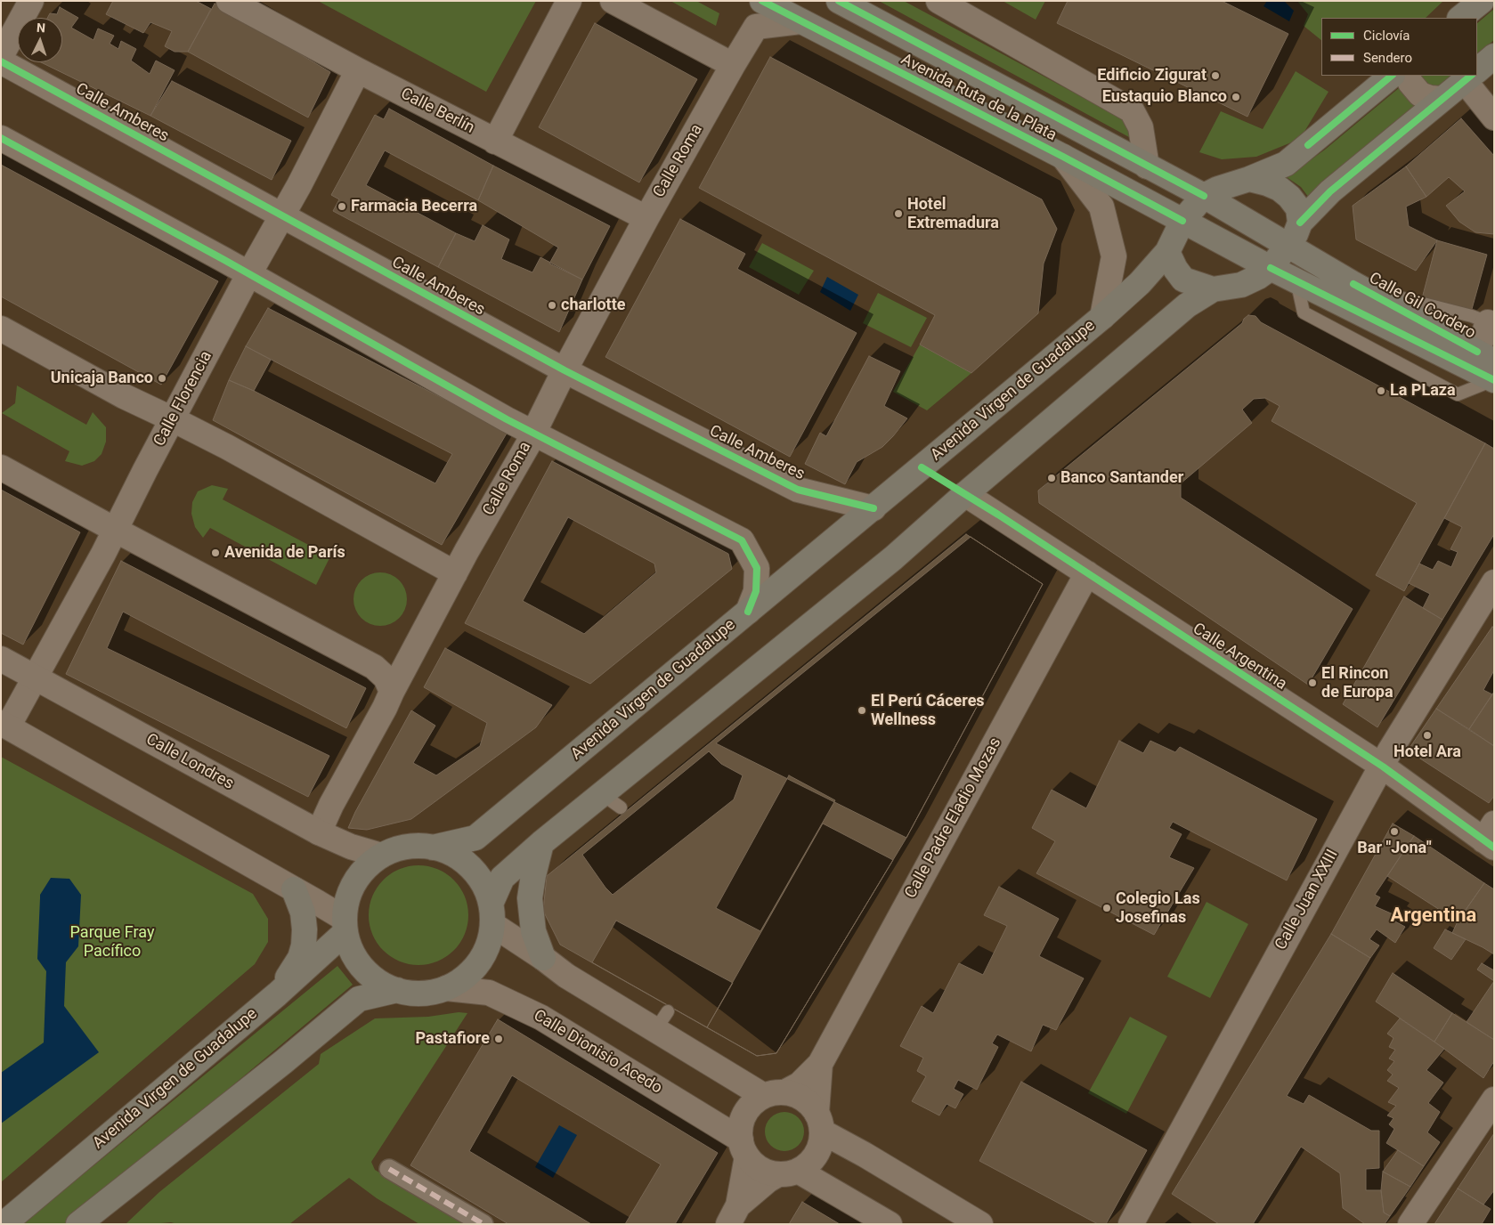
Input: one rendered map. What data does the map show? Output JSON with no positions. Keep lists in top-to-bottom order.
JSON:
{
  "streets": {
    "main road": ["Avenida Ruta de la Plata", "Calle Gil Cordero", "Avenida Virgen de Guadalupe"],
    "street": [
      "Calle Berlín",
      "Calle Amberes",
      "Calle Roma",
      "Calle Florencia",
      "Calle Argentina",
      "Calle Londres",
      "Calle Padre Eladio Mozas",
      "Calle Juan XXIII",
      "Calle Dionisio Acedo"
    ]
  },
  "crossings": [
    ["Avenida Ruta de la Plata", "Calle Roma"],
    ["Avenida Ruta de la Plata", "Calle Gil Cordero"],
    ["Avenida Ruta de la Plata", "Avenida Virgen de Guadalupe"],
    ["Calle Berlín", "Calle Roma"],
    ["Calle Berlín", "Calle Florencia"],
    ["Calle Amberes", "Calle Roma"],
    ["Calle Amberes", "Avenida Virgen de Guadalupe"],
    ["Calle Amberes", "Calle Florencia"],
    ["Calle Roma", "Calle Londres"],
    ["Calle Gil Cordero", "Avenida Virgen de Guadalupe"],
    ["Avenida Virgen de Guadalupe", "Calle Londres"],
    ["Avenida Virgen de Guadalupe", "Calle Dionisio Acedo"],
    ["Calle Florencia", "Calle Londres"],
    ["Calle Argentina", "Calle Padre Eladio Mozas"],
    ["Calle Argentina", "Calle Juan XXIII"],
    ["Calle Londres", "Calle Dionisio Acedo"],
    ["Calle Padre Eladio Mozas", "Calle Dionisio Acedo"]
  ],
  "districts": ["Argentina"],
  "parks": ["Parque Fray Pacífico"],
  "places": [
    "Edificio Zigurat",
    "Eustaquio Blanco",
    "Farmacia Becerra",
    "Hotel Extremadura",
    "charlotte",
    "Unicaja Banco",
    "La PLaza",
    "Banco Santander",
    "Avenida de París",
    "El Rincon de Europa",
    "El Perú Cáceres Wellness",
    "Hotel Ara",
    "Bar \"Jona\"",
    "Colegio Las Josefinas",
    "Pastafiore"
  ],
  "legend": ["Ciclovía", "Sendero"],
  "north": "top"
}
